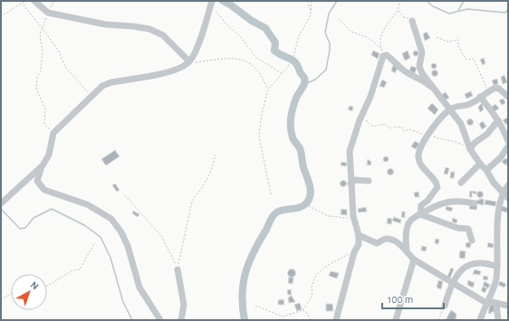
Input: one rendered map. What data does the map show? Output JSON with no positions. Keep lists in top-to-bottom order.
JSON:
{
  "scale_bar": "100 m",
  "north": "top right"
}
